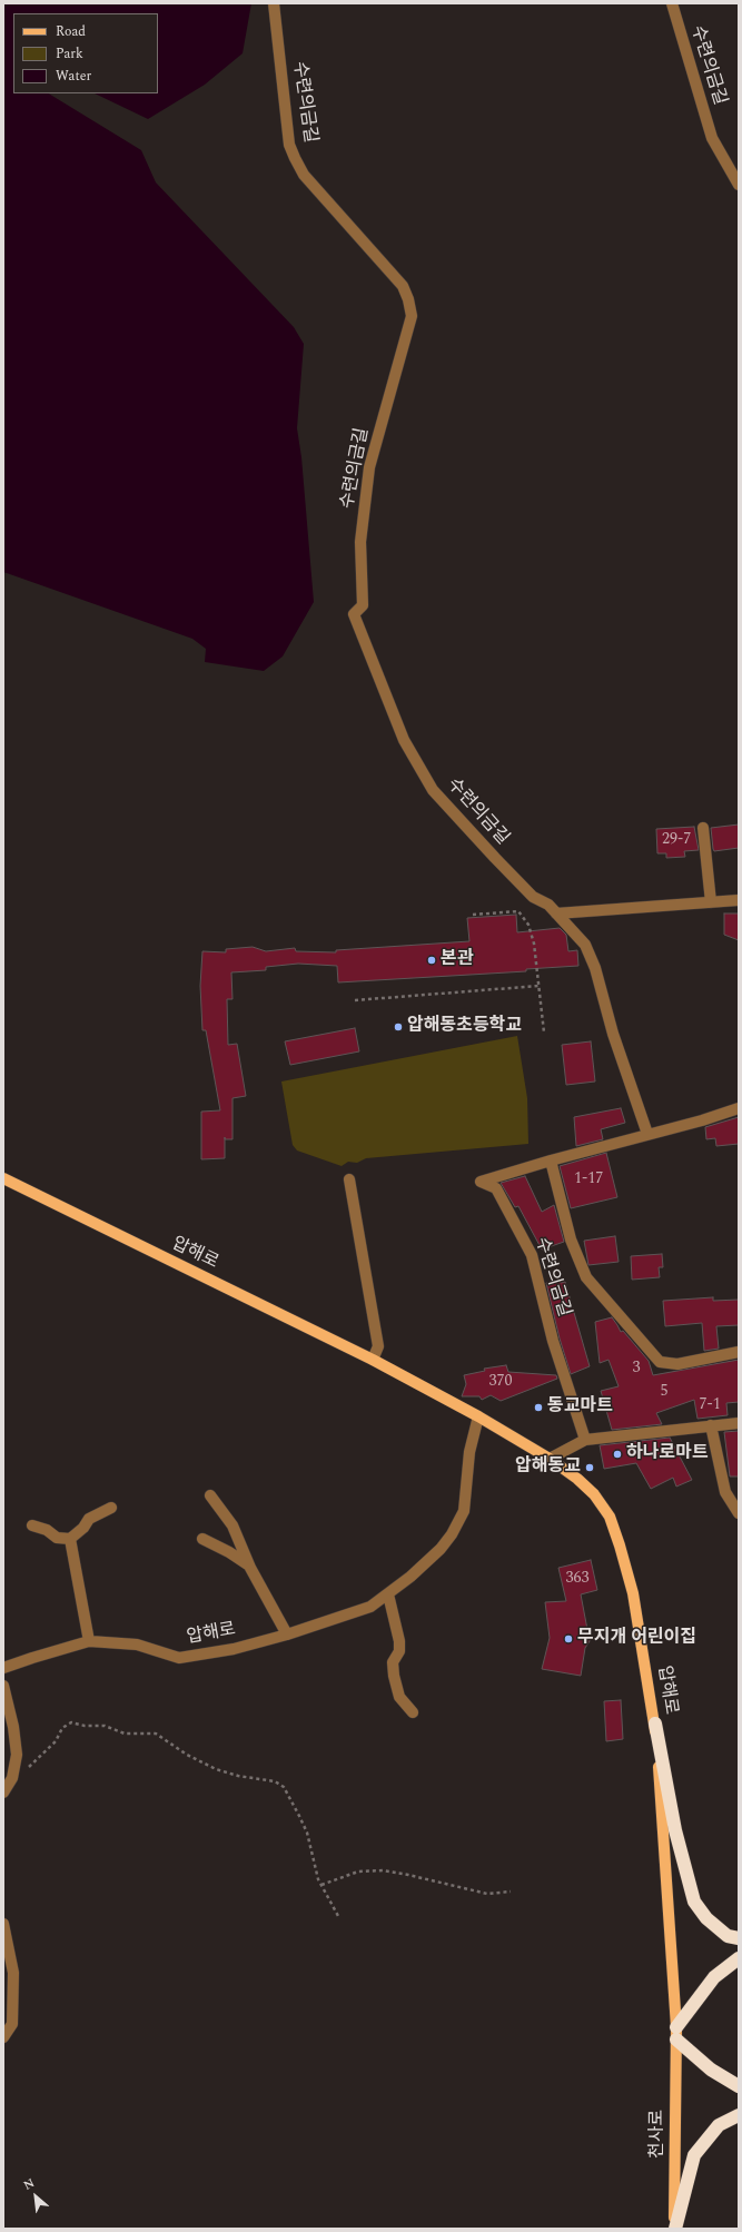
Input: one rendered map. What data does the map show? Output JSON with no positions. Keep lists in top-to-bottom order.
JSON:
{
  "streets": {
    "main road": ["압해로", "천사로"],
    "street": ["수련의금길"]
  },
  "crossings": [
    ["압해로", "천사로"]
  ],
  "places": [
    "본관",
    "압해동초등학교",
    "동교마트",
    "하나로마트",
    "압해동교",
    "무지개 어린이집"
  ],
  "house_numbers": [
    "29-7",
    "1-17",
    "3",
    "370",
    "5",
    "7-1",
    "363"
  ],
  "legend": ["Road", "Park", "Water"],
  "north": "top left"
}
